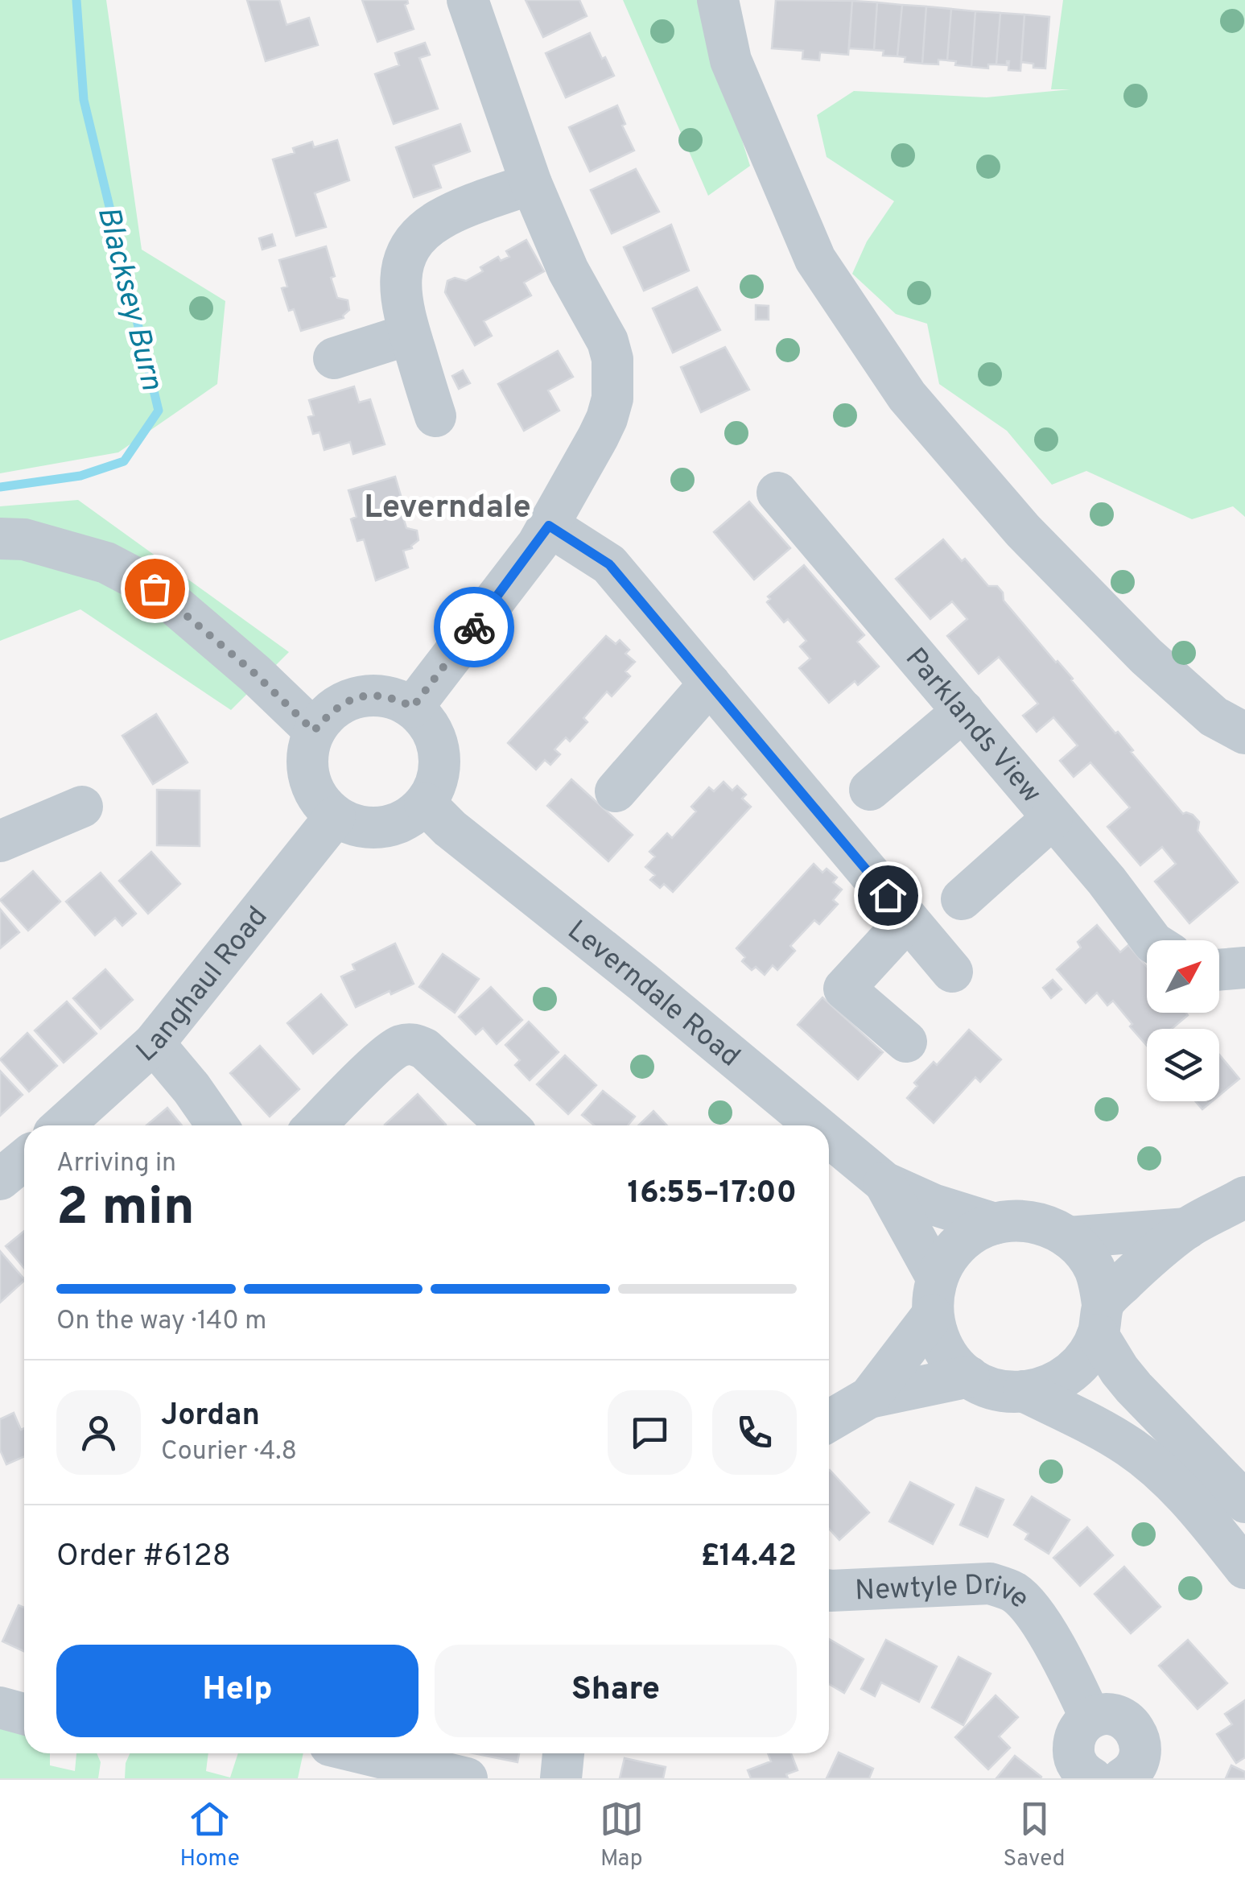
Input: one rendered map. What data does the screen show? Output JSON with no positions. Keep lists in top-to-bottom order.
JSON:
{
  "streets": {
    "street": [
      "Parklands View",
      "Langhaul Road",
      "Leverndale Road",
      "Newtyle Drive"
    ]
  },
  "crossings": [
    ["Langhaul Road", "Leverndale Road"]
  ],
  "districts": ["Leverndale"],
  "water": ["Blacksey Burn"],
  "north": "top right",
  "page": {
    "heading": ["2 min", "Arriving in", "16:55–17:00"],
    "panel": [
      "Jordan",
      "Courier · 4.8",
      "Order #6128",
      "£14.42"
    ],
    "bar": "On the way · 140 m",
    "buttons": ["Help", "Share"],
    "tabs": ["Home", "Map", "Saved"]
  }
}
